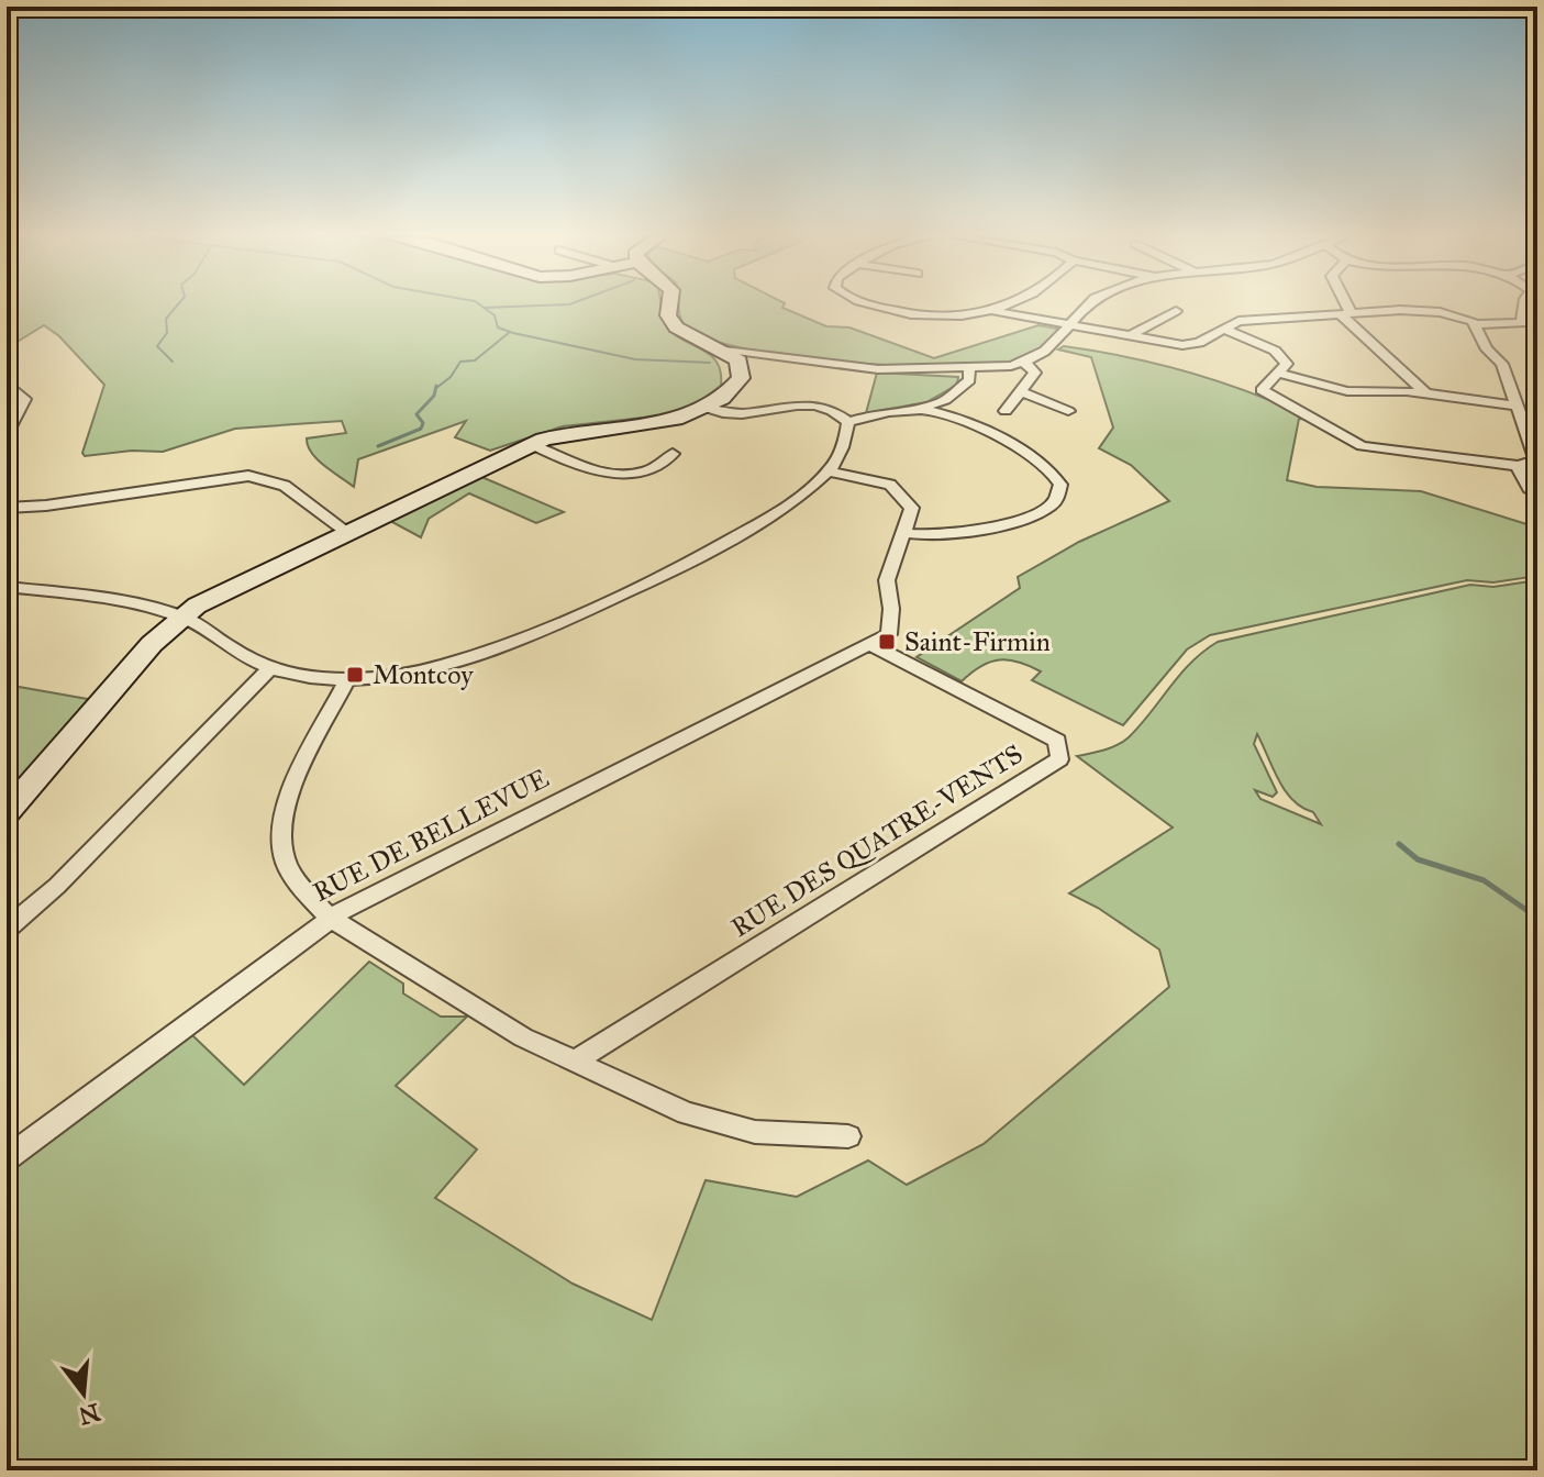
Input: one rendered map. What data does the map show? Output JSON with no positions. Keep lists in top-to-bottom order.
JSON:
{
  "streets": {
    "street": ["RUE DE BELLEVUE", "RUE DES QUATRE-VENTS"]
  },
  "crossings": [
    ["RUE DE BELLEVUE", "RUE DES QUATRE-VENTS"]
  ],
  "places": {
    "transit": ["Saint-Firmin", "Montcoy"]
  },
  "north": "bottom"
}
